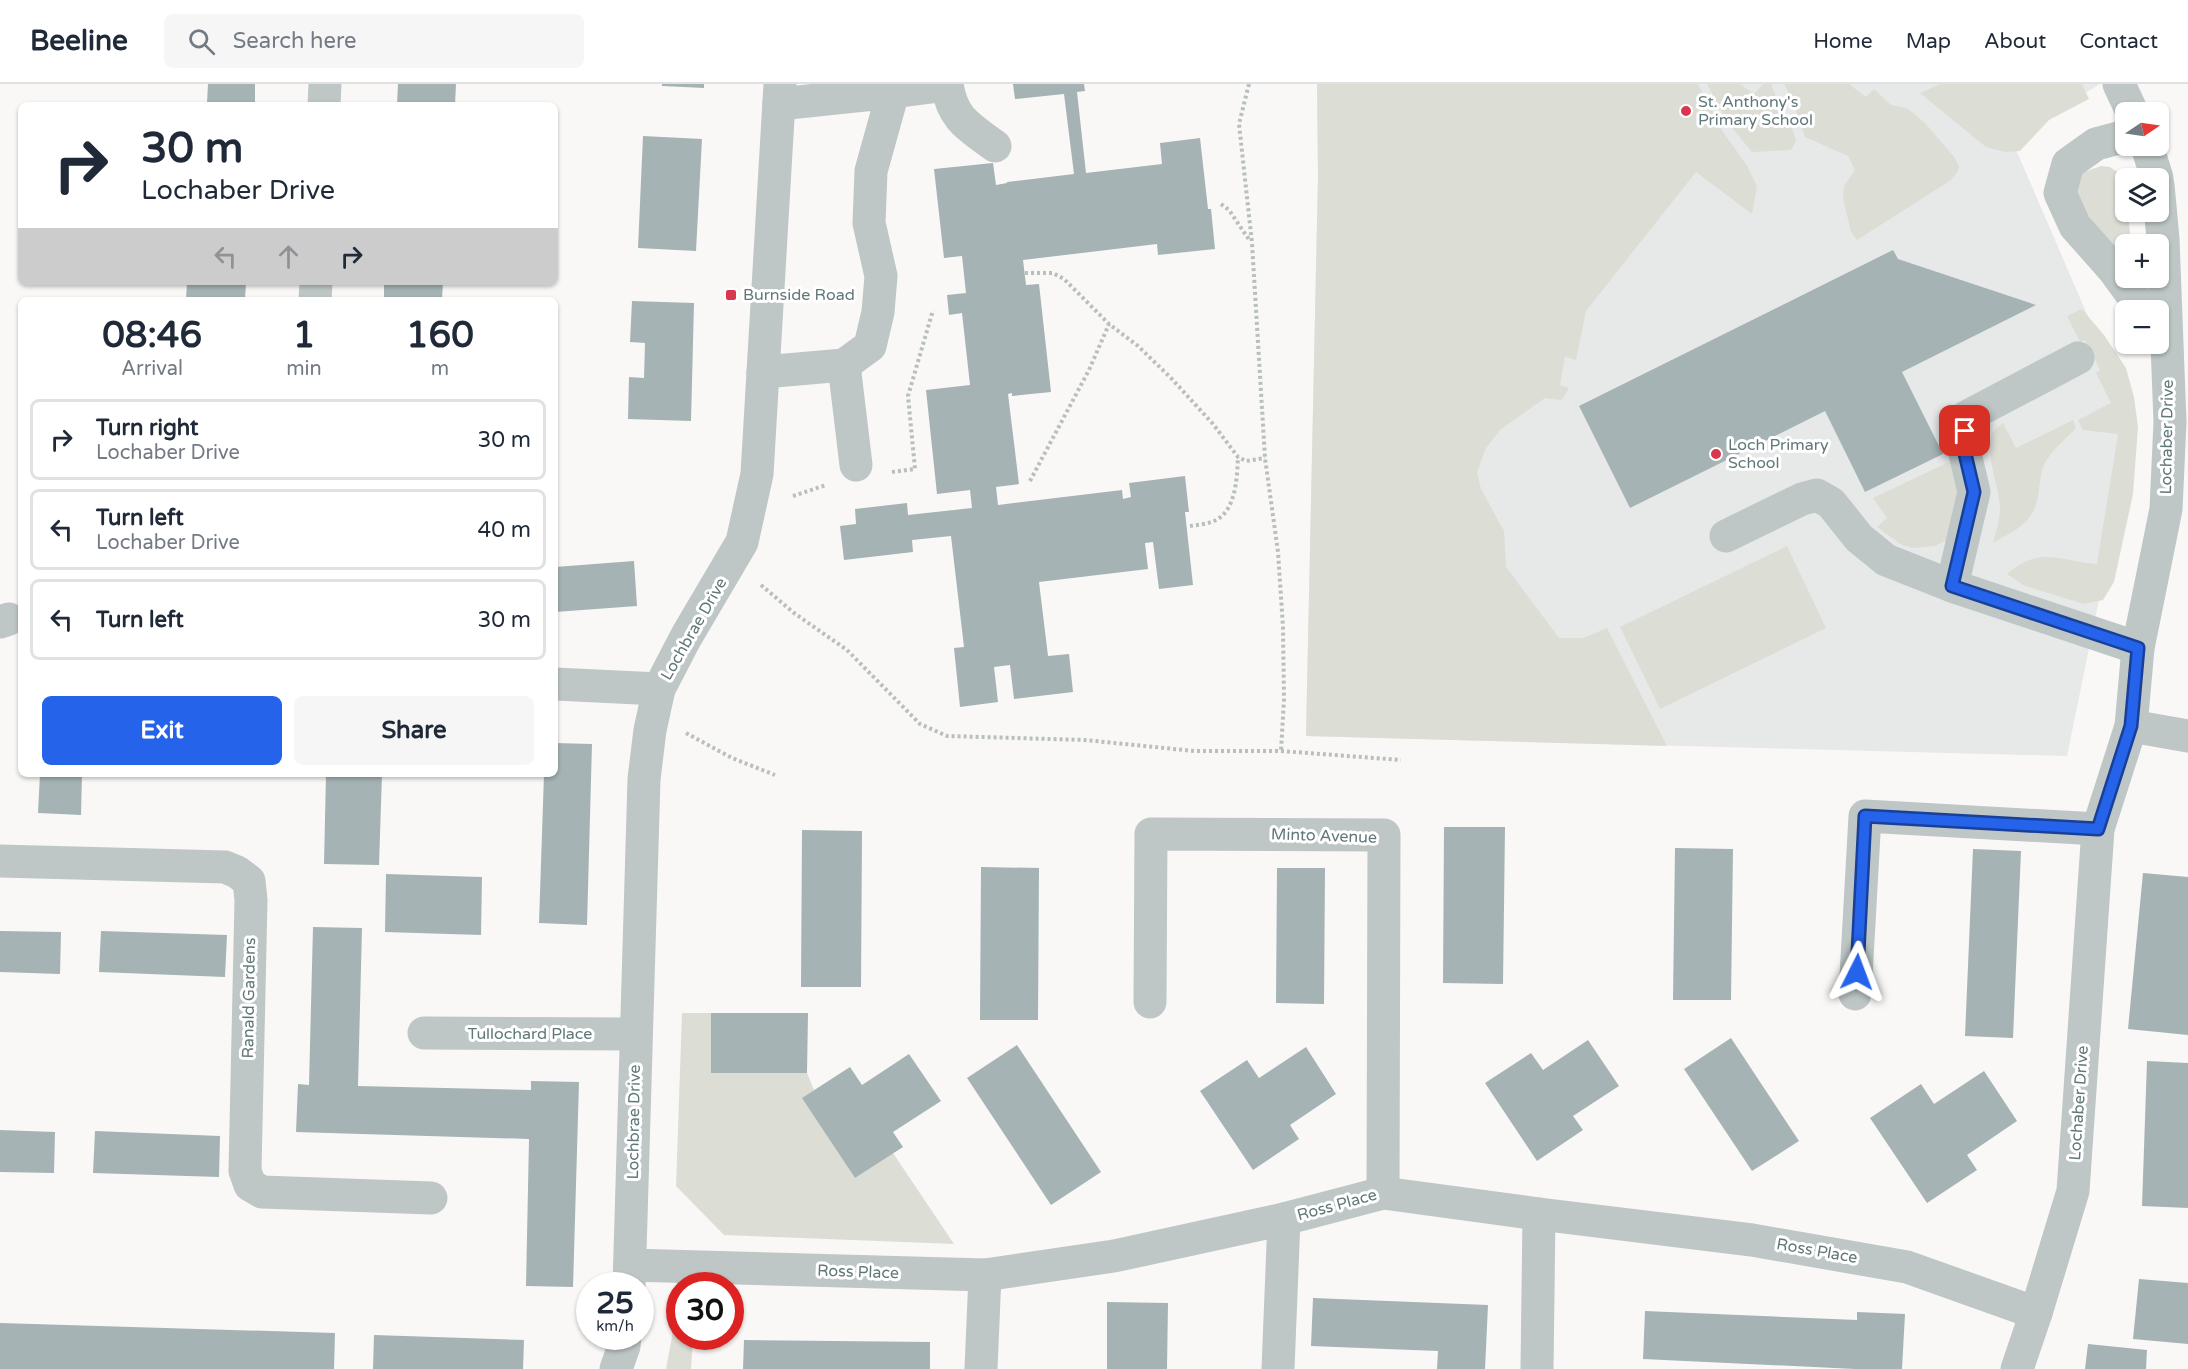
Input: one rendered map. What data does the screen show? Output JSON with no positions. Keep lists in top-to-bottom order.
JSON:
{
  "streets": {
    "street": [
      "Lochaber Drive",
      "Lochbrae Drive",
      "Minto Avenue",
      "Ranald Gardens",
      "Tullochard Place",
      "Ross Place"
    ]
  },
  "crossings": [
    ["Lochaber Drive", "Ross Place"],
    ["Lochbrae Drive", "Tullochard Place"],
    ["Minto Avenue", "Ross Place"]
  ],
  "places": {
    "other": ["St. Anthony's Primary School", "Loch Primary School"],
    "transit": ["Burnside Road"]
  },
  "north": "right",
  "page": {
    "header": "Beeline",
    "search": "Search here",
    "nav": [
      "Home",
      "Map",
      "About",
      "Contact"
    ],
    "map_buttons": ["+", "−"],
    "turn": ["30 m", "Lochaber Drive"],
    "eta": [
      "08:46",
      "Arrival",
      "1",
      "min",
      "160",
      "m"
    ],
    "list": [
      {
        "name": "Turn right",
        "note": "Lochaber Drive",
        "value": "30 m"
      },
      {
        "name": "Turn left",
        "note": "Lochaber Drive",
        "value": "40 m"
      },
      {
        "name": "Turn left",
        "value": "30 m"
      }
    ],
    "buttons": ["Exit", "Share"],
    "speed": "25 km/h",
    "limit": "30"
  }
}
